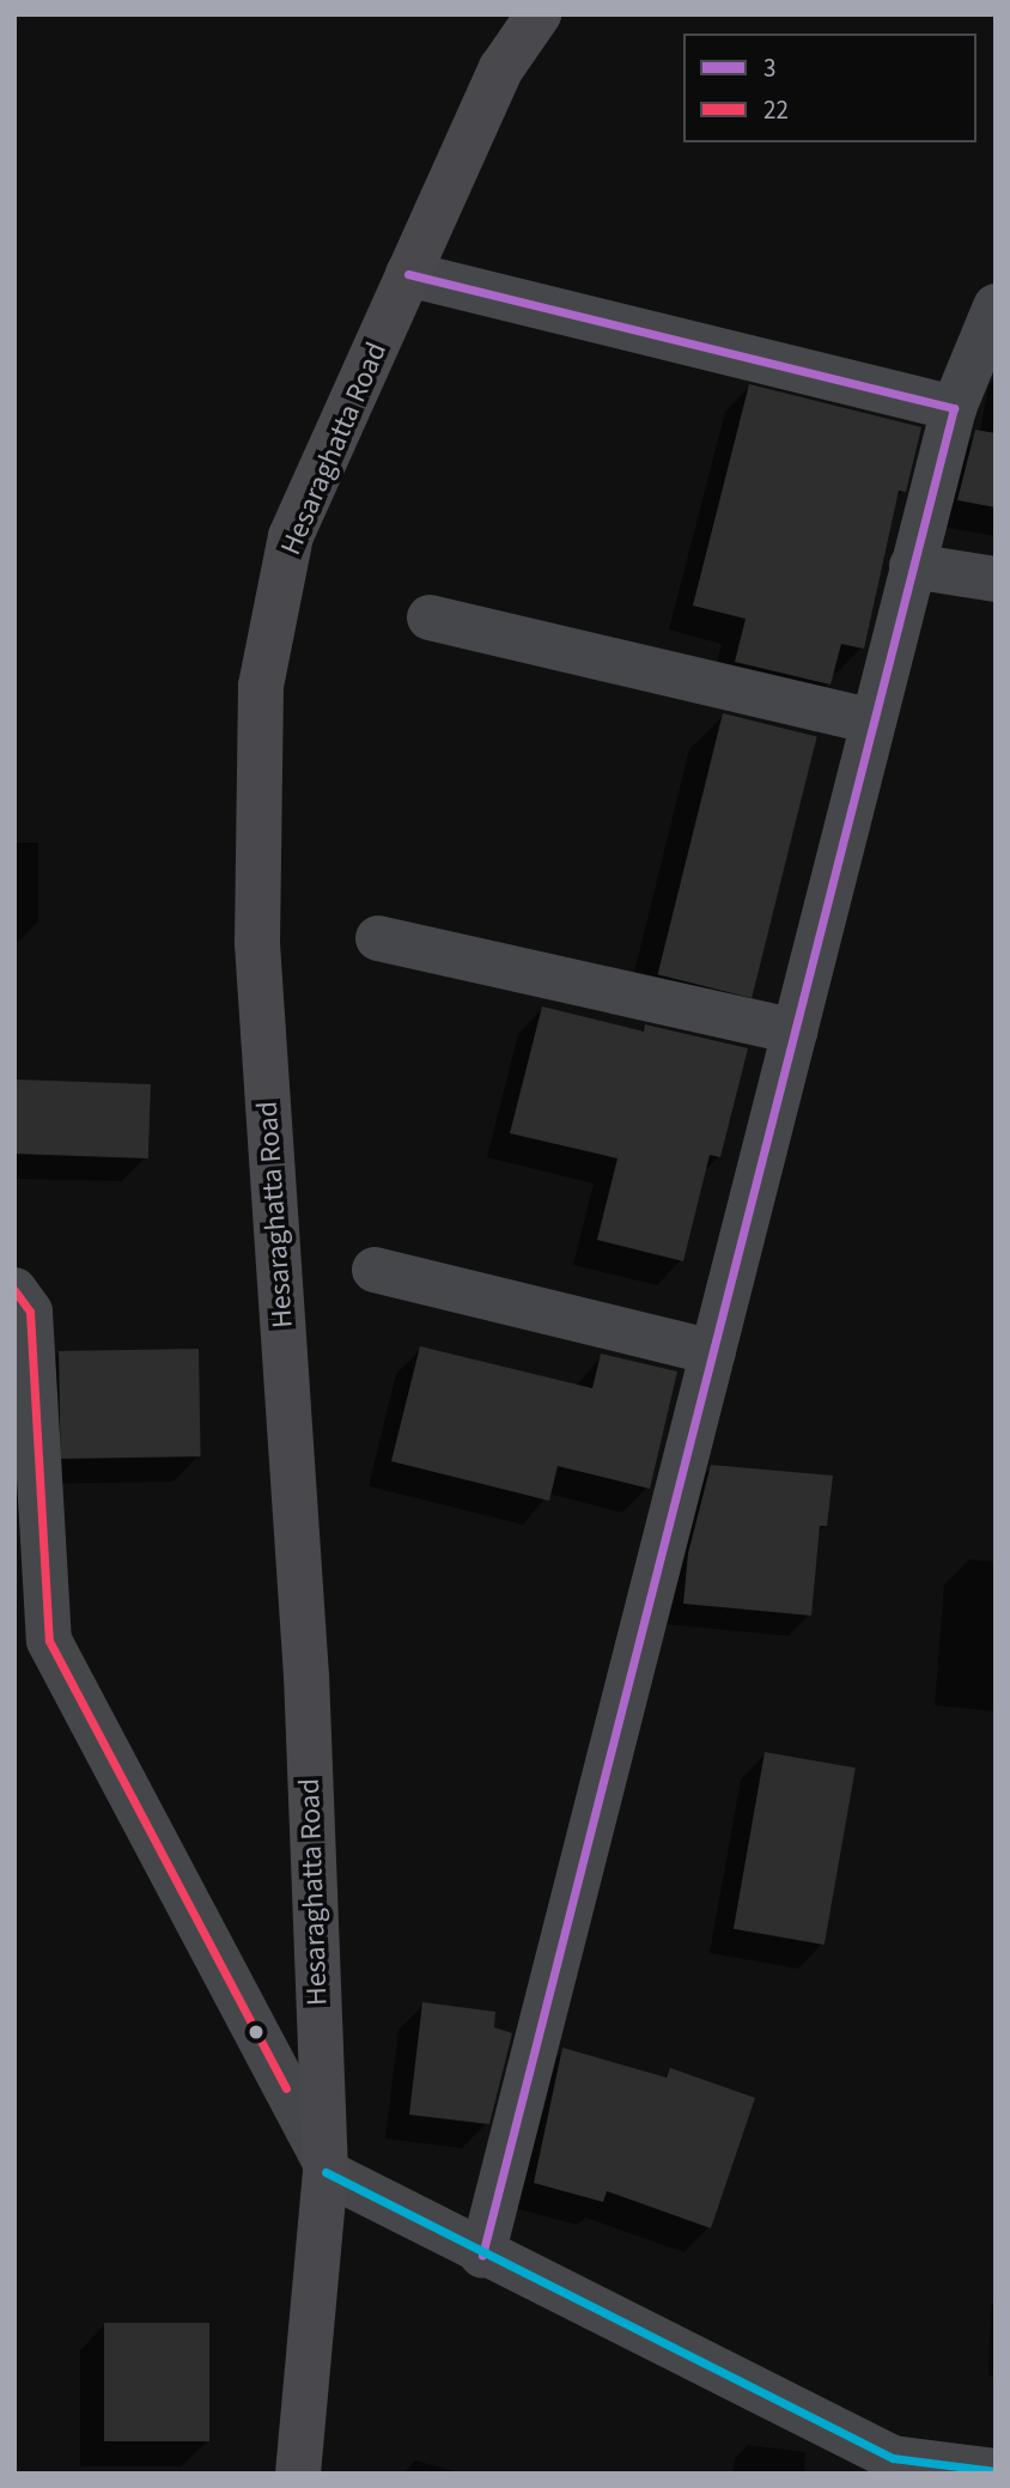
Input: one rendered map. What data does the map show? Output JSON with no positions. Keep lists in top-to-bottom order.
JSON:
{
  "streets": {
    "main road": ["Hesaraghatta Road"]
  },
  "lines": ["transit line 3", "transit line 22"],
  "legend": ["3", "22"]
}
